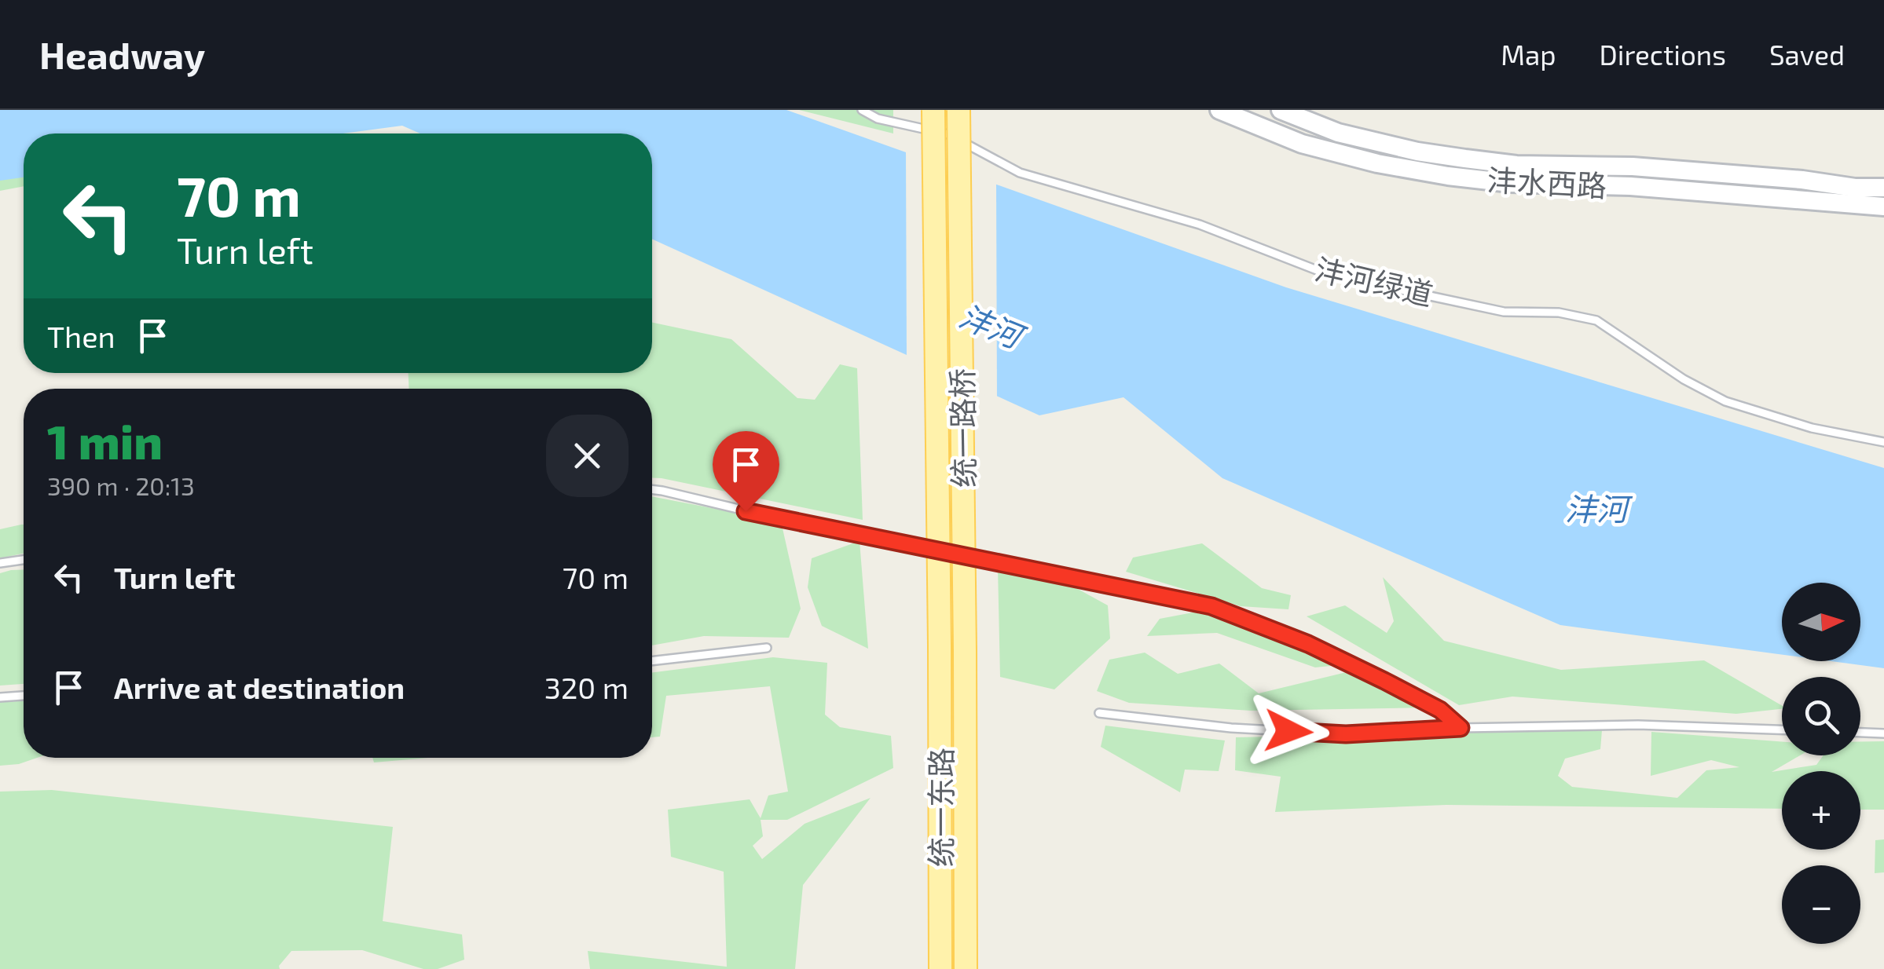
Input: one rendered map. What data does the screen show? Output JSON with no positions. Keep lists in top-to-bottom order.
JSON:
{
  "streets": {
    "main road": ["统一路桥", "统一东路"],
    "street": ["沣水西路"],
    "lane": ["沣河绿道"]
  },
  "crossings": [
    ["统一路桥", "统一东路"]
  ],
  "water": ["沣河"],
  "north": "right",
  "page": {
    "header": "Headway",
    "nav": ["Map", "Directions", "Saved"],
    "turn": ["70 m", "Turn left"],
    "then": "Then",
    "heading": ["1 min", "390 m · 20:13"],
    "list": [
      {
        "name": "Turn left",
        "value": "70 m"
      },
      {
        "name": "Arrive at destination",
        "value": "320 m"
      }
    ],
    "map_buttons": ["+", "−"]
  }
}
